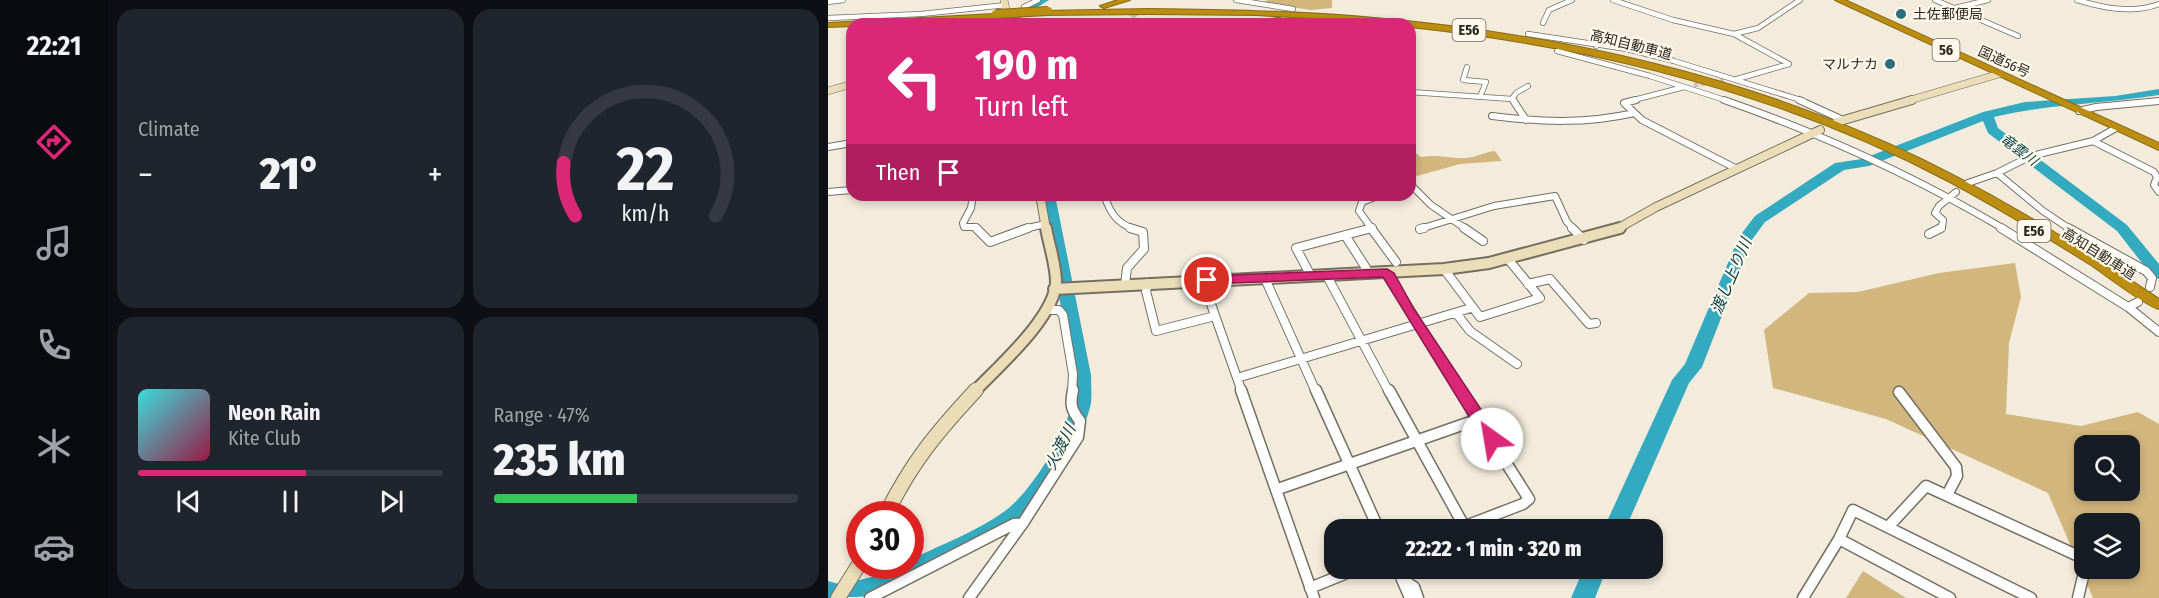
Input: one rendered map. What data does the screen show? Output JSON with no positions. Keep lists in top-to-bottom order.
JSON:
{
  "streets": {
    "highway": [
      "E56",
      "高知自動車道",
      "56",
      "国道56号"
    ]
  },
  "water": ["竜雲川", "渡し上り川", "火渡川"],
  "places": ["土佐郵便局", "マルナカ"],
  "page": {
    "tabs": "22:21",
    "tile": [
      "Climate",
      ["Range · 47%", "235 km"]
    ],
    "turn": ["190 m", "Turn left"],
    "then": "Then",
    "heat": ["−", "21°", "+"],
    "song": ["Neon Rain", "Kite Club"],
    "limit": "30",
    "trip": "22:22 · 1 min · 320 m",
    "gauge": ["22", "km/h"]
  }
}
